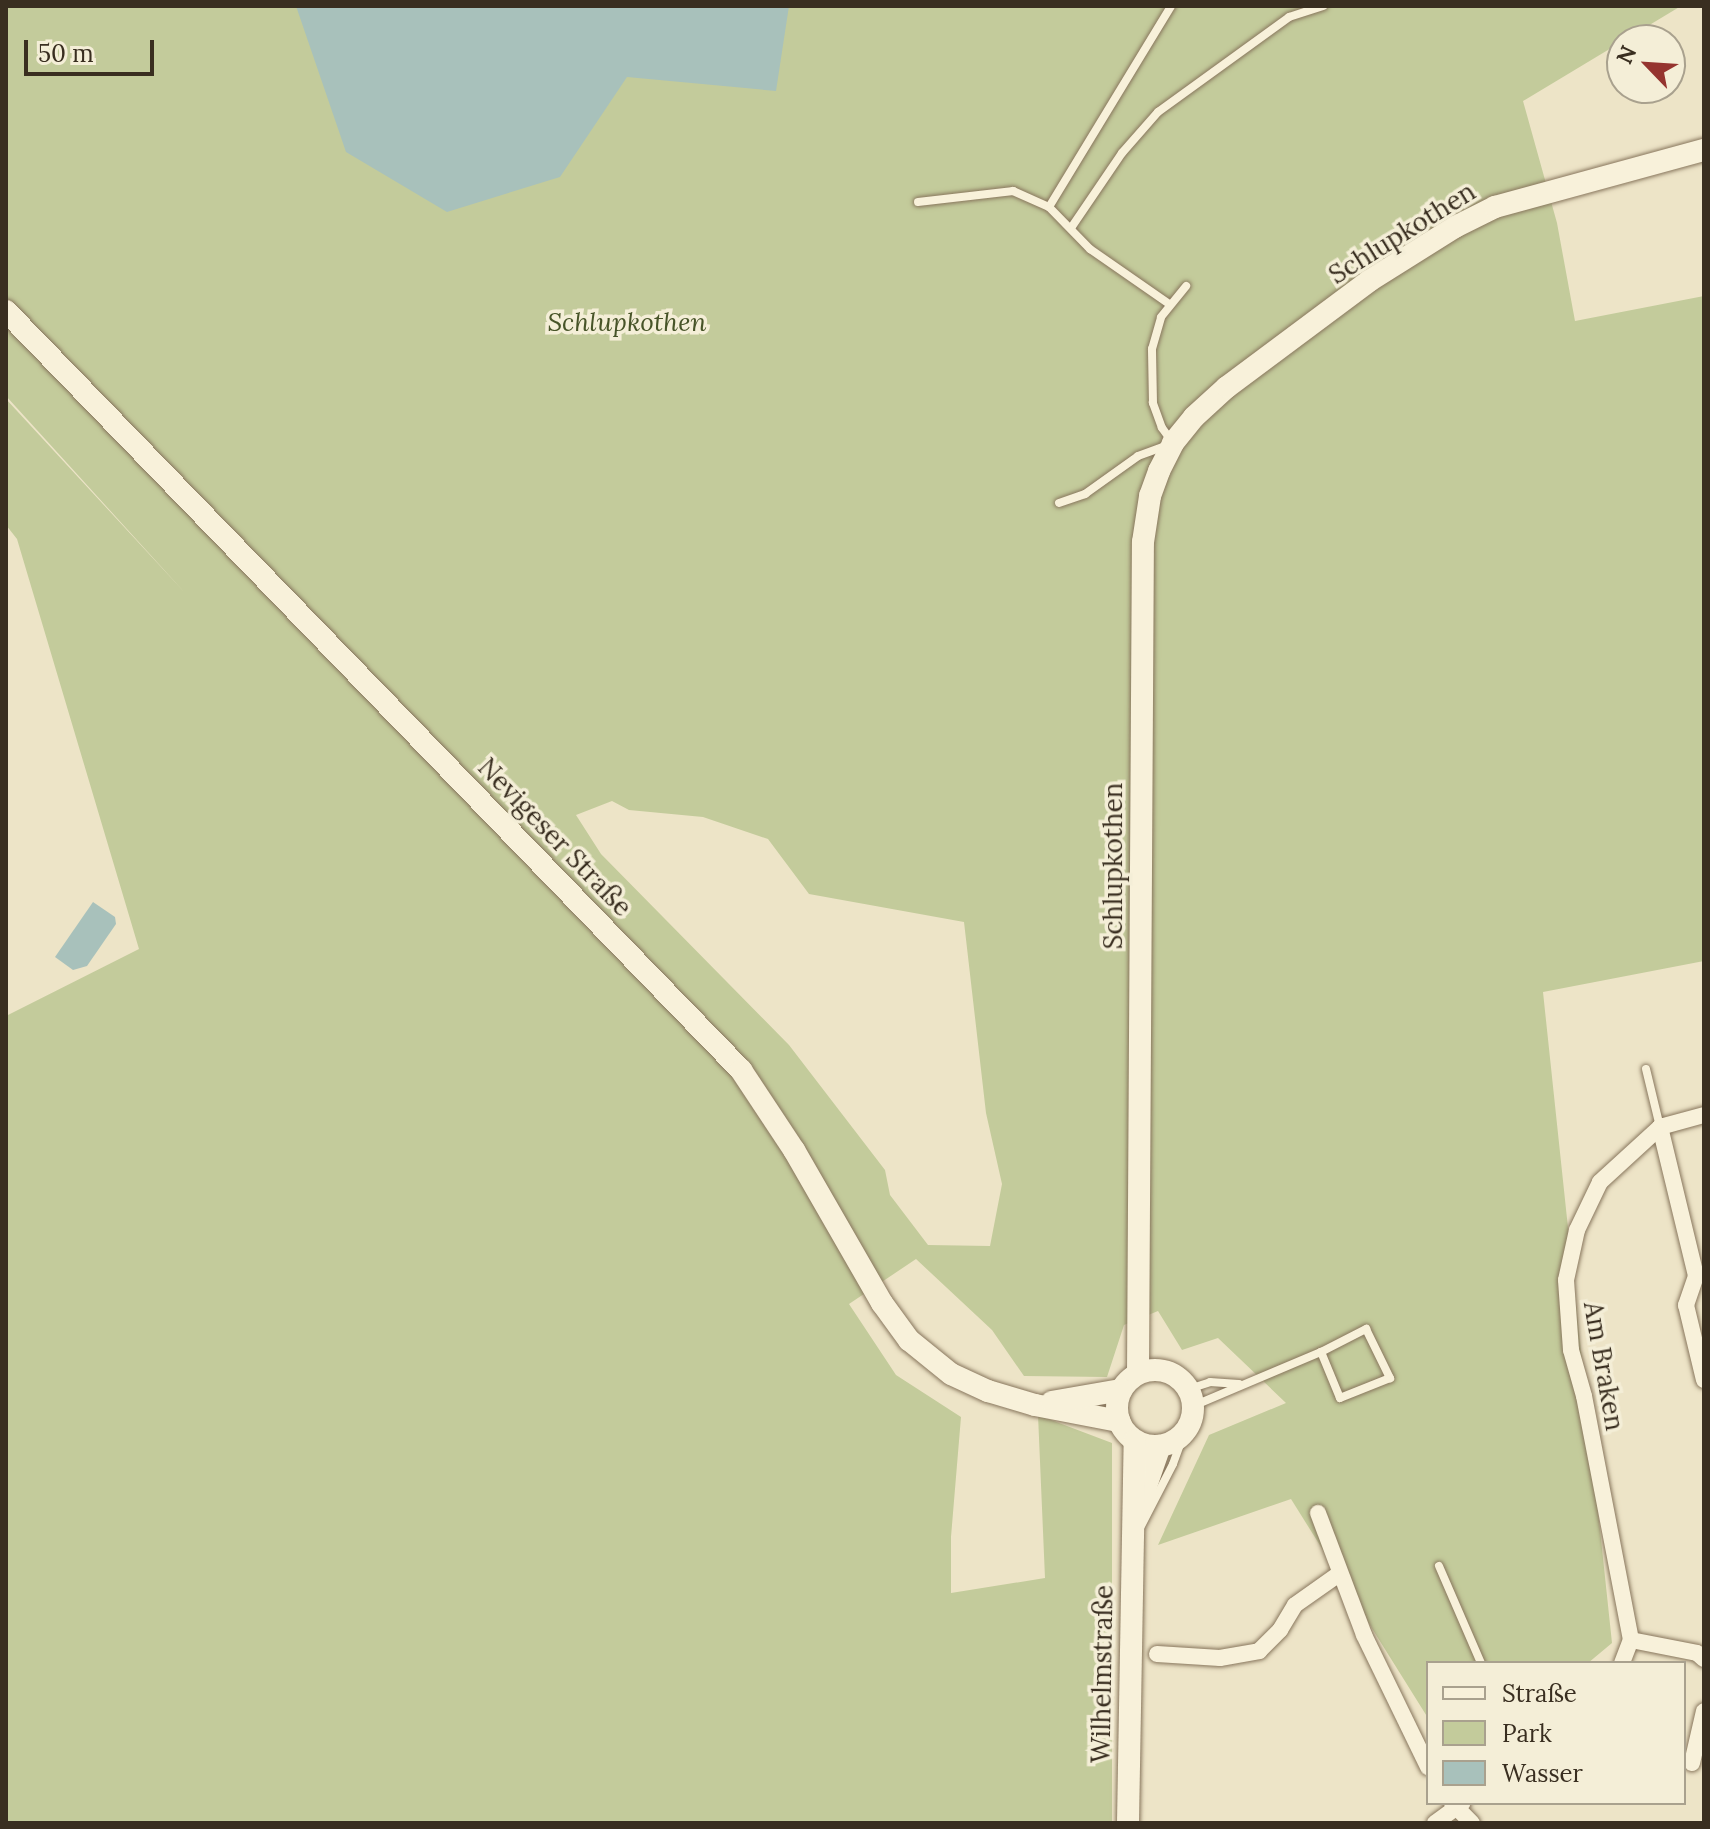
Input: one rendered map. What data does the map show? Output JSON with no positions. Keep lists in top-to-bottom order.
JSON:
{
  "streets": {
    "main road": ["Schlupkothen", "Nevigeser Straße", "Wilhelmstraße"],
    "street": ["Am Braken"]
  },
  "crossings": [
    ["Schlupkothen", "Nevigeser Straße"],
    ["Schlupkothen", "Wilhelmstraße"],
    ["Nevigeser Straße", "Wilhelmstraße"]
  ],
  "parks": ["Schlupkothen"],
  "legend": ["Straße", "Park", "Wasser"],
  "scale_bar": "50 m",
  "north": "top left"
}
